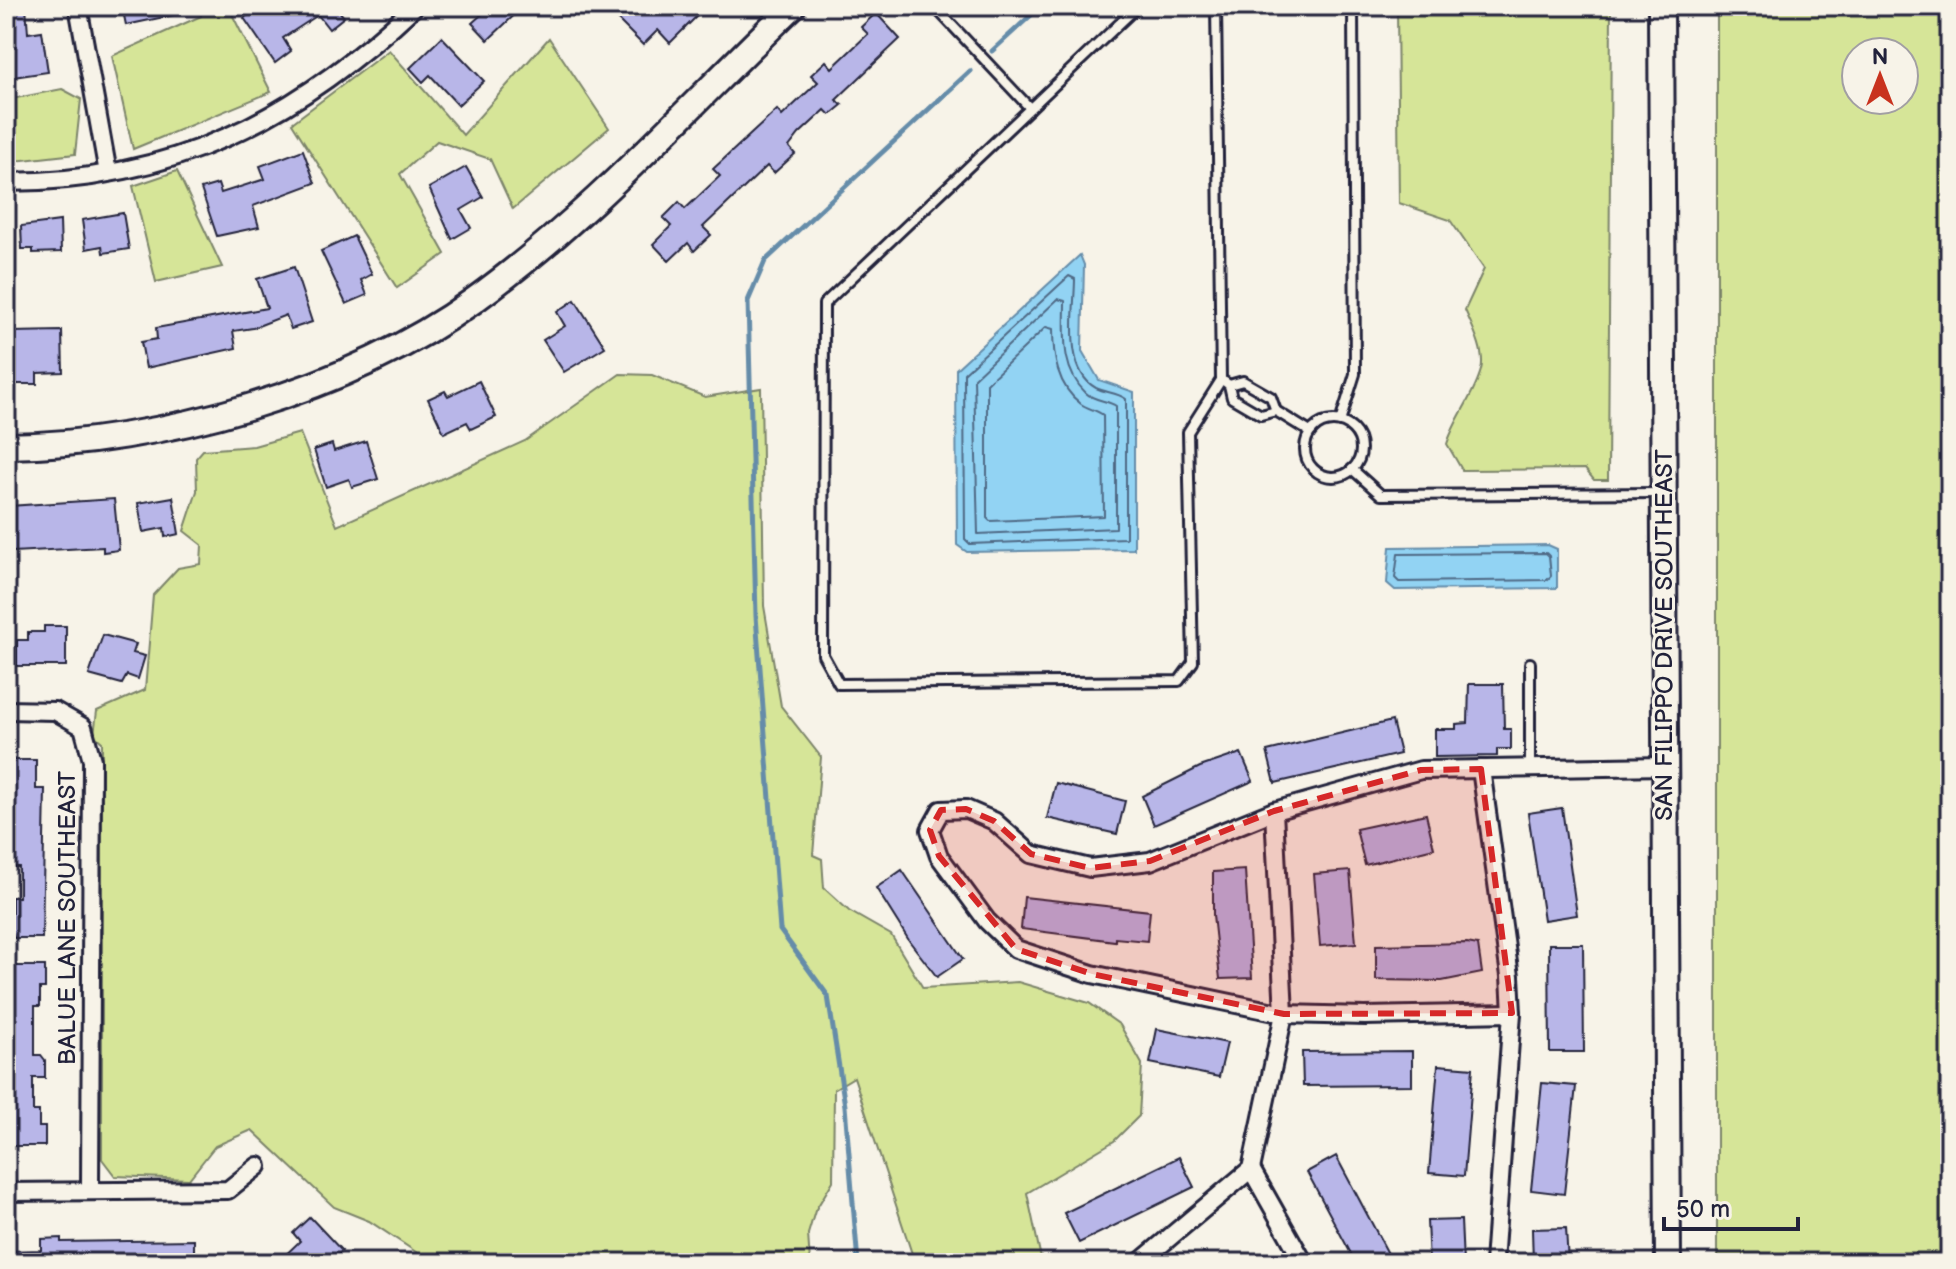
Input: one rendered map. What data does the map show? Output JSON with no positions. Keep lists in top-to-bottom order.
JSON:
{
  "streets": {
    "street": ["SAN FILIPPO DRIVE SOUTHEAST", "BALUE LANE SOUTHEAST"]
  },
  "scale_bar": "50 m",
  "north": "top"
}
